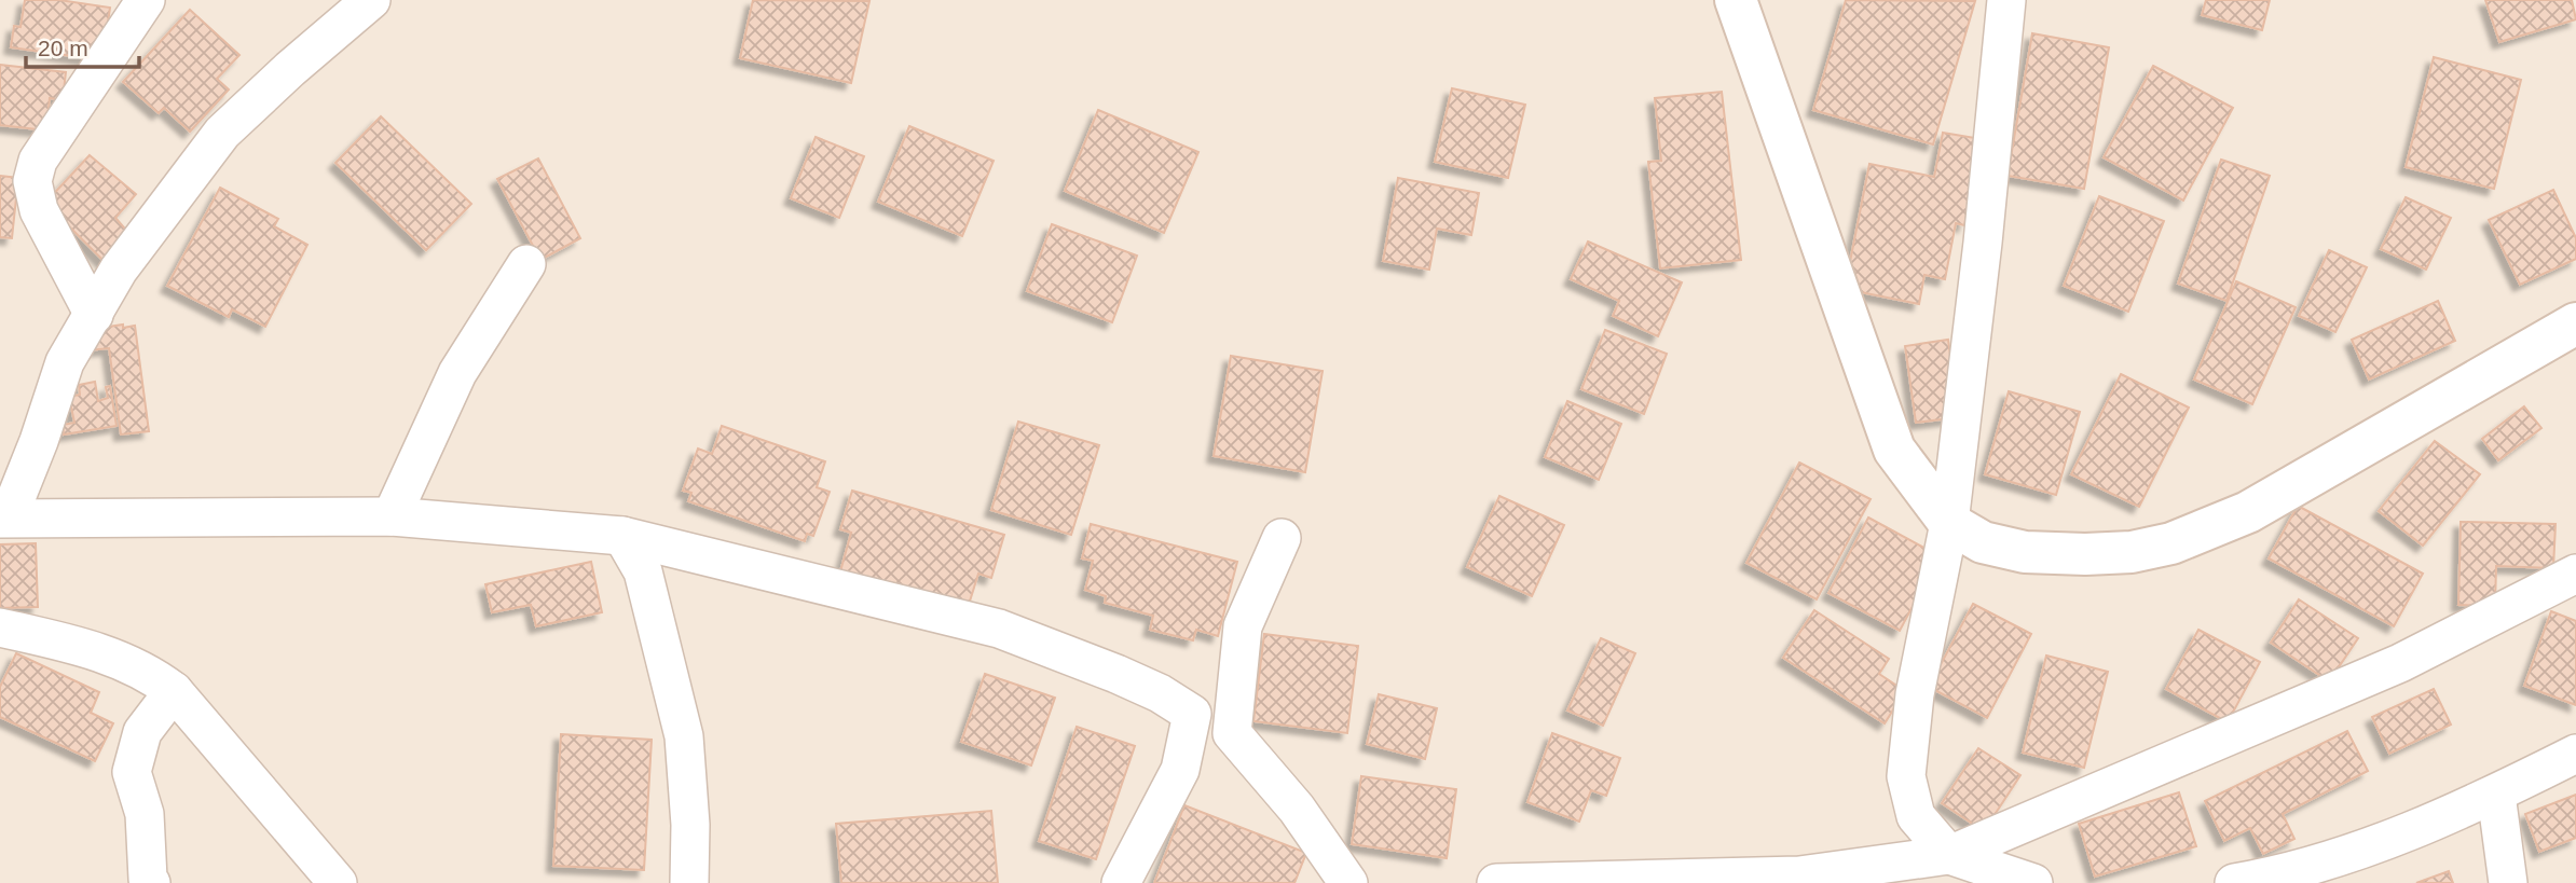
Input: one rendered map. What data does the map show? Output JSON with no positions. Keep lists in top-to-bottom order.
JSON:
{
  "scale_bar": "20 m"
}
